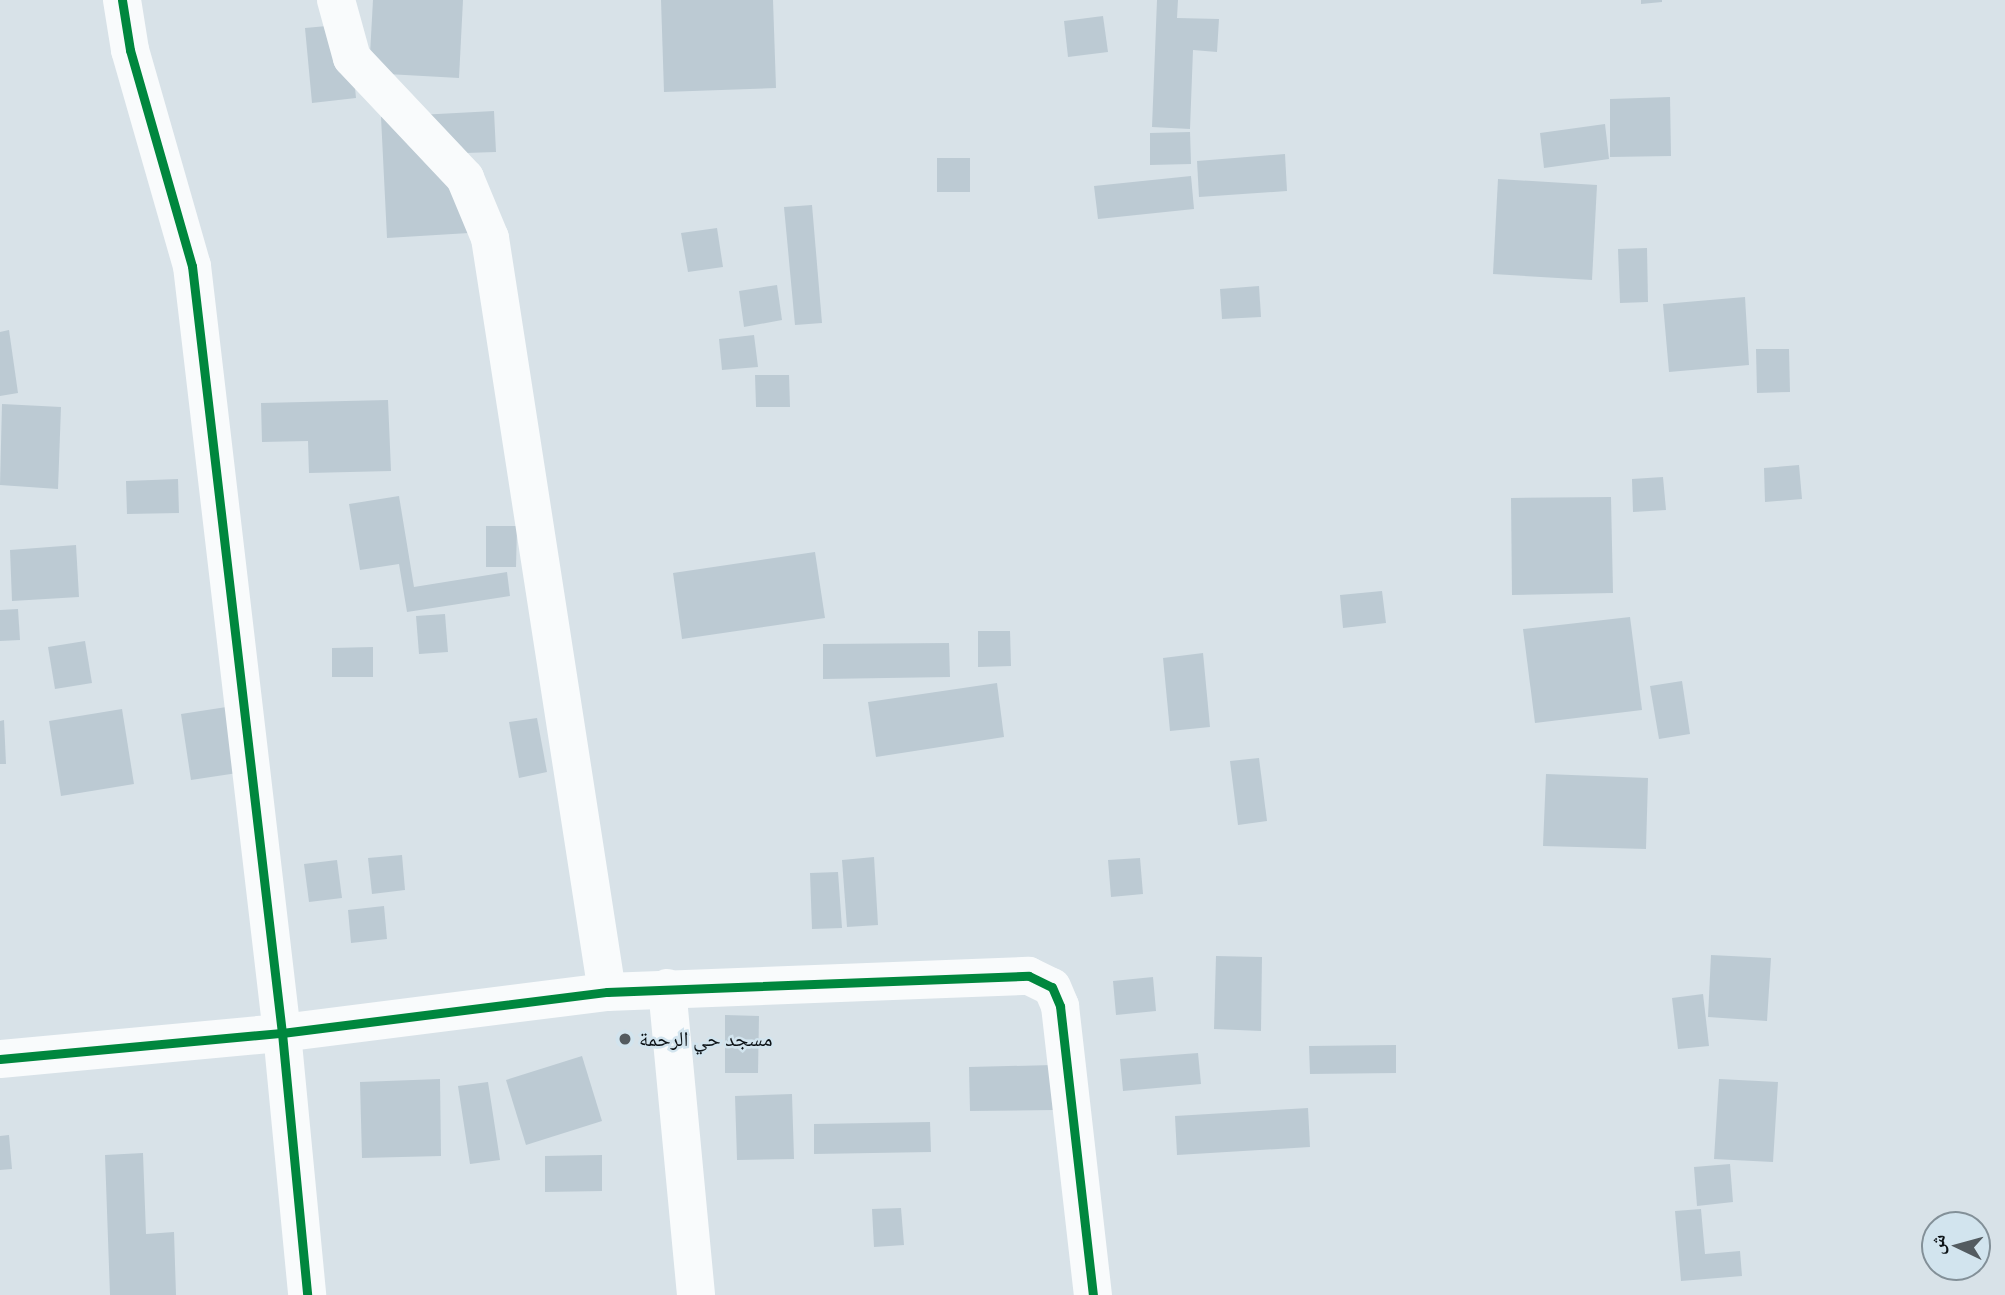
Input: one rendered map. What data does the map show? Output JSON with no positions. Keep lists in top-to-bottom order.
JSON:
{
  "places": ["مسجد حي الرحمة"],
  "north": "left"
}
